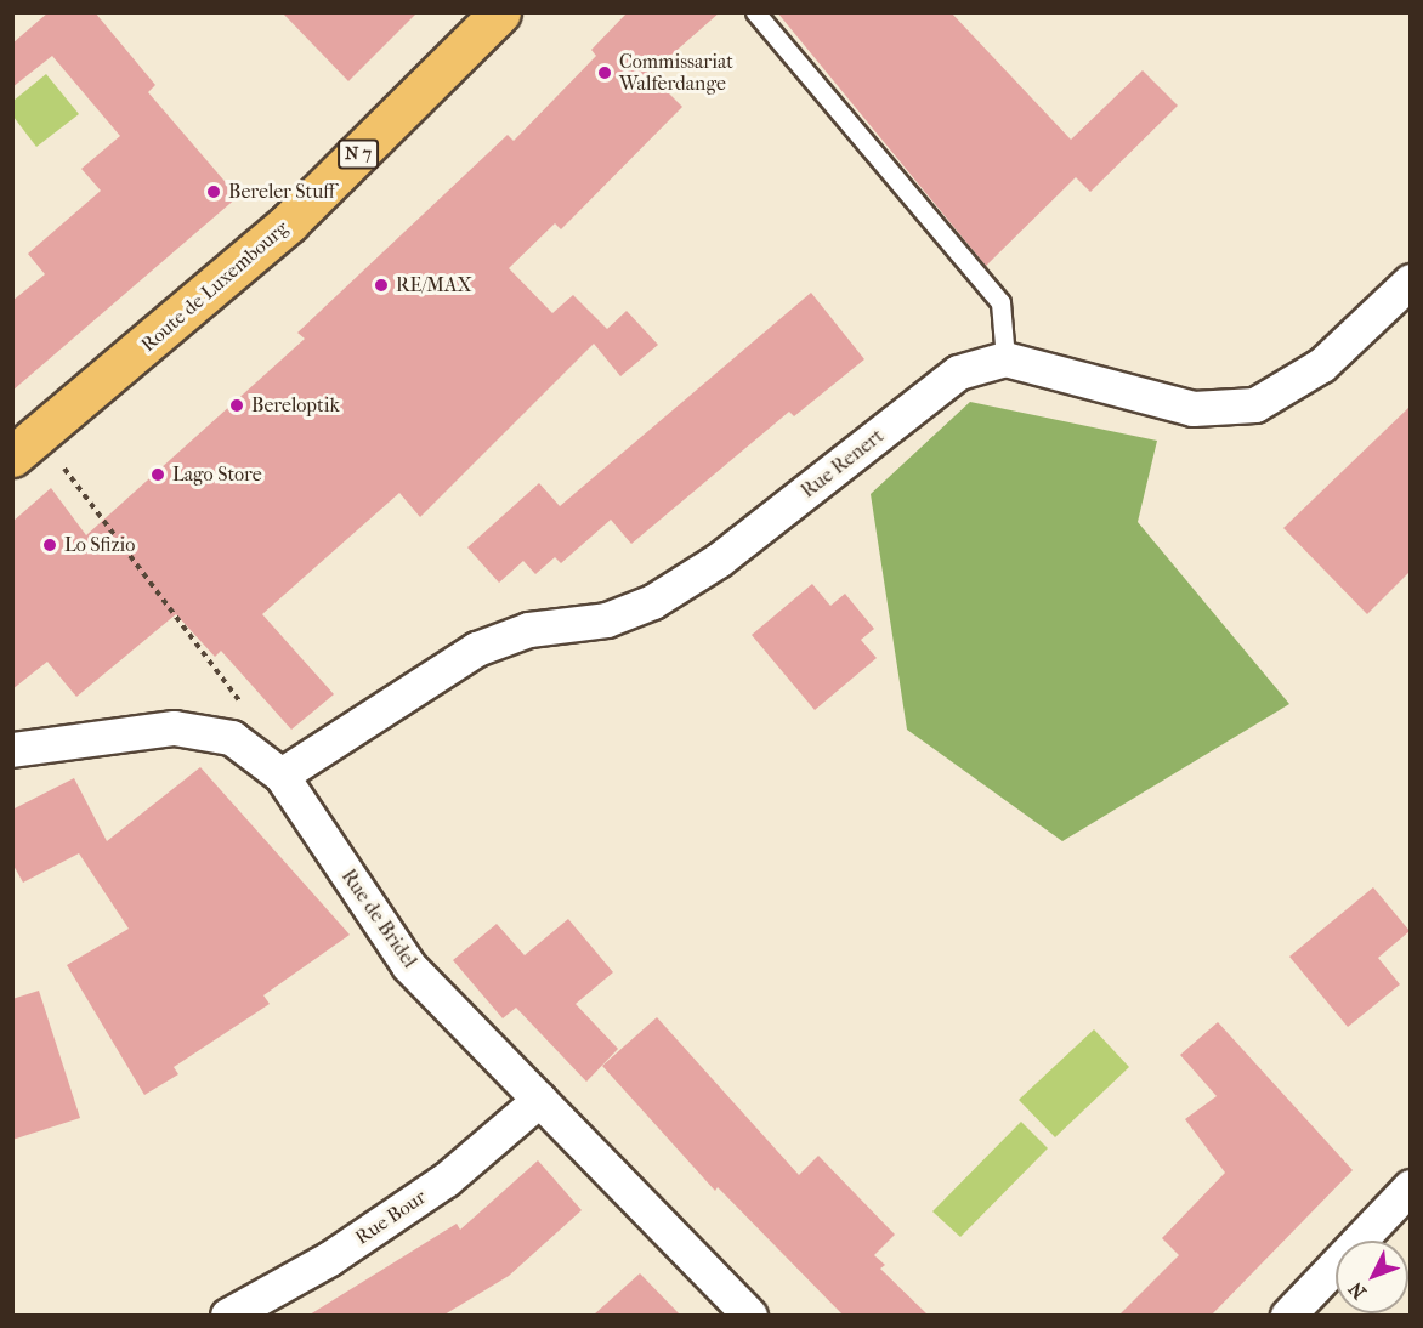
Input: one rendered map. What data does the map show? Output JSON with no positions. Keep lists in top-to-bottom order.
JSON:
{
  "streets": {
    "main road": ["N 7", "Route de Luxembourg"],
    "street": ["Rue Renert", "Rue de Bridel", "Rue Bour"]
  },
  "crossings": [
    ["Rue Renert", "Rue de Bridel"],
    ["Rue de Bridel", "Rue Bour"]
  ],
  "places": [
    "Commissariat Walferdange",
    "Bereler Stuff",
    "RE/MAX",
    "Bereloptik",
    "Lago Store",
    "Lo Sfizio"
  ],
  "north": "bottom left"
}
